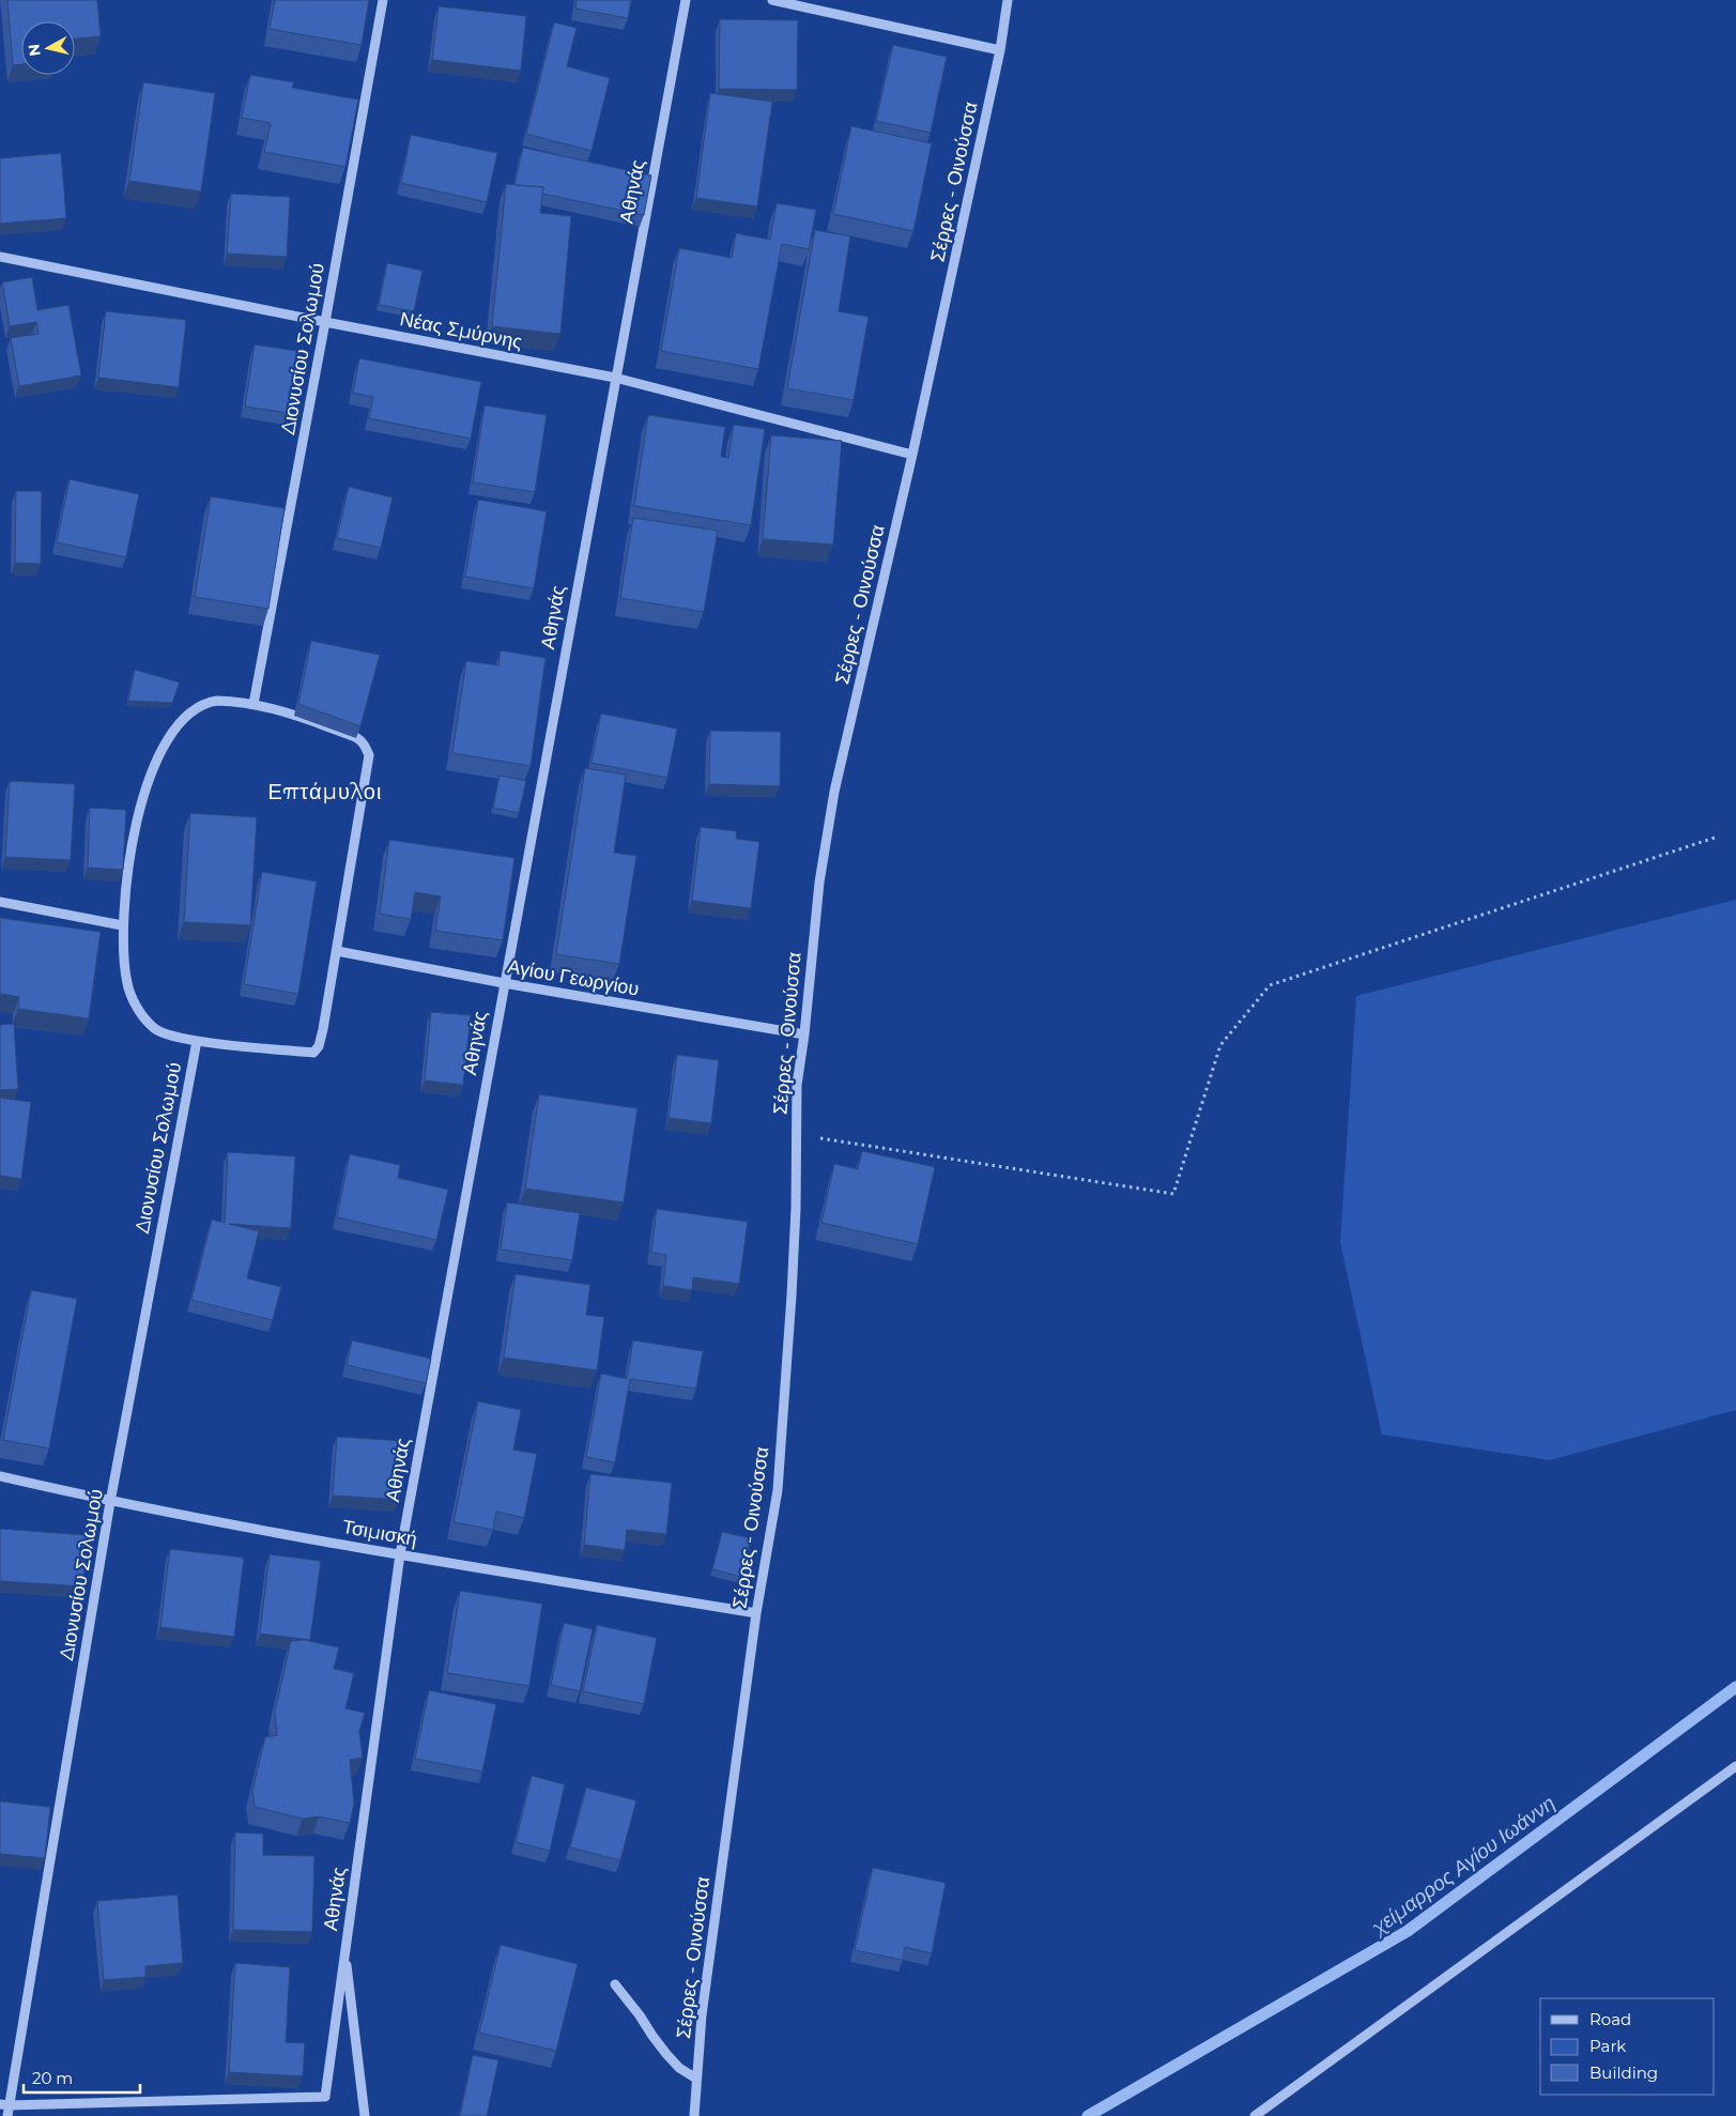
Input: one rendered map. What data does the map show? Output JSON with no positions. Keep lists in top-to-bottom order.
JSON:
{
  "streets": {
    "street": [
      "Σέρρες - Οινούσσα",
      "Αθηνάς",
      "Νέας Σμύρνης",
      "Διονυσίου Σολωμού",
      "Αγίου Γεωργίου",
      "Τσιμισκή"
    ]
  },
  "crossings": [
    ["Σέρρες - Οινούσσα", "Νέας Σμύρνης"],
    ["Σέρρες - Οινούσσα", "Αγίου Γεωργίου"],
    ["Σέρρες - Οινούσσα", "Τσιμισκή"],
    ["Αθηνάς", "Νέας Σμύρνης"],
    ["Αθηνάς", "Διονυσίου Σολωμού"],
    ["Αθηνάς", "Αγίου Γεωργίου"],
    ["Αθηνάς", "Τσιμισκή"],
    ["Νέας Σμύρνης", "Διονυσίου Σολωμού"],
    ["Διονυσίου Σολωμού", "Τσιμισκή"]
  ],
  "districts": ["Επτάμυλοι"],
  "water": ["χείμαρρος Αγίου Ιωάννη"],
  "legend": ["Road", "Park", "Building"],
  "scale_bar": "20 m",
  "north": "left"
}
